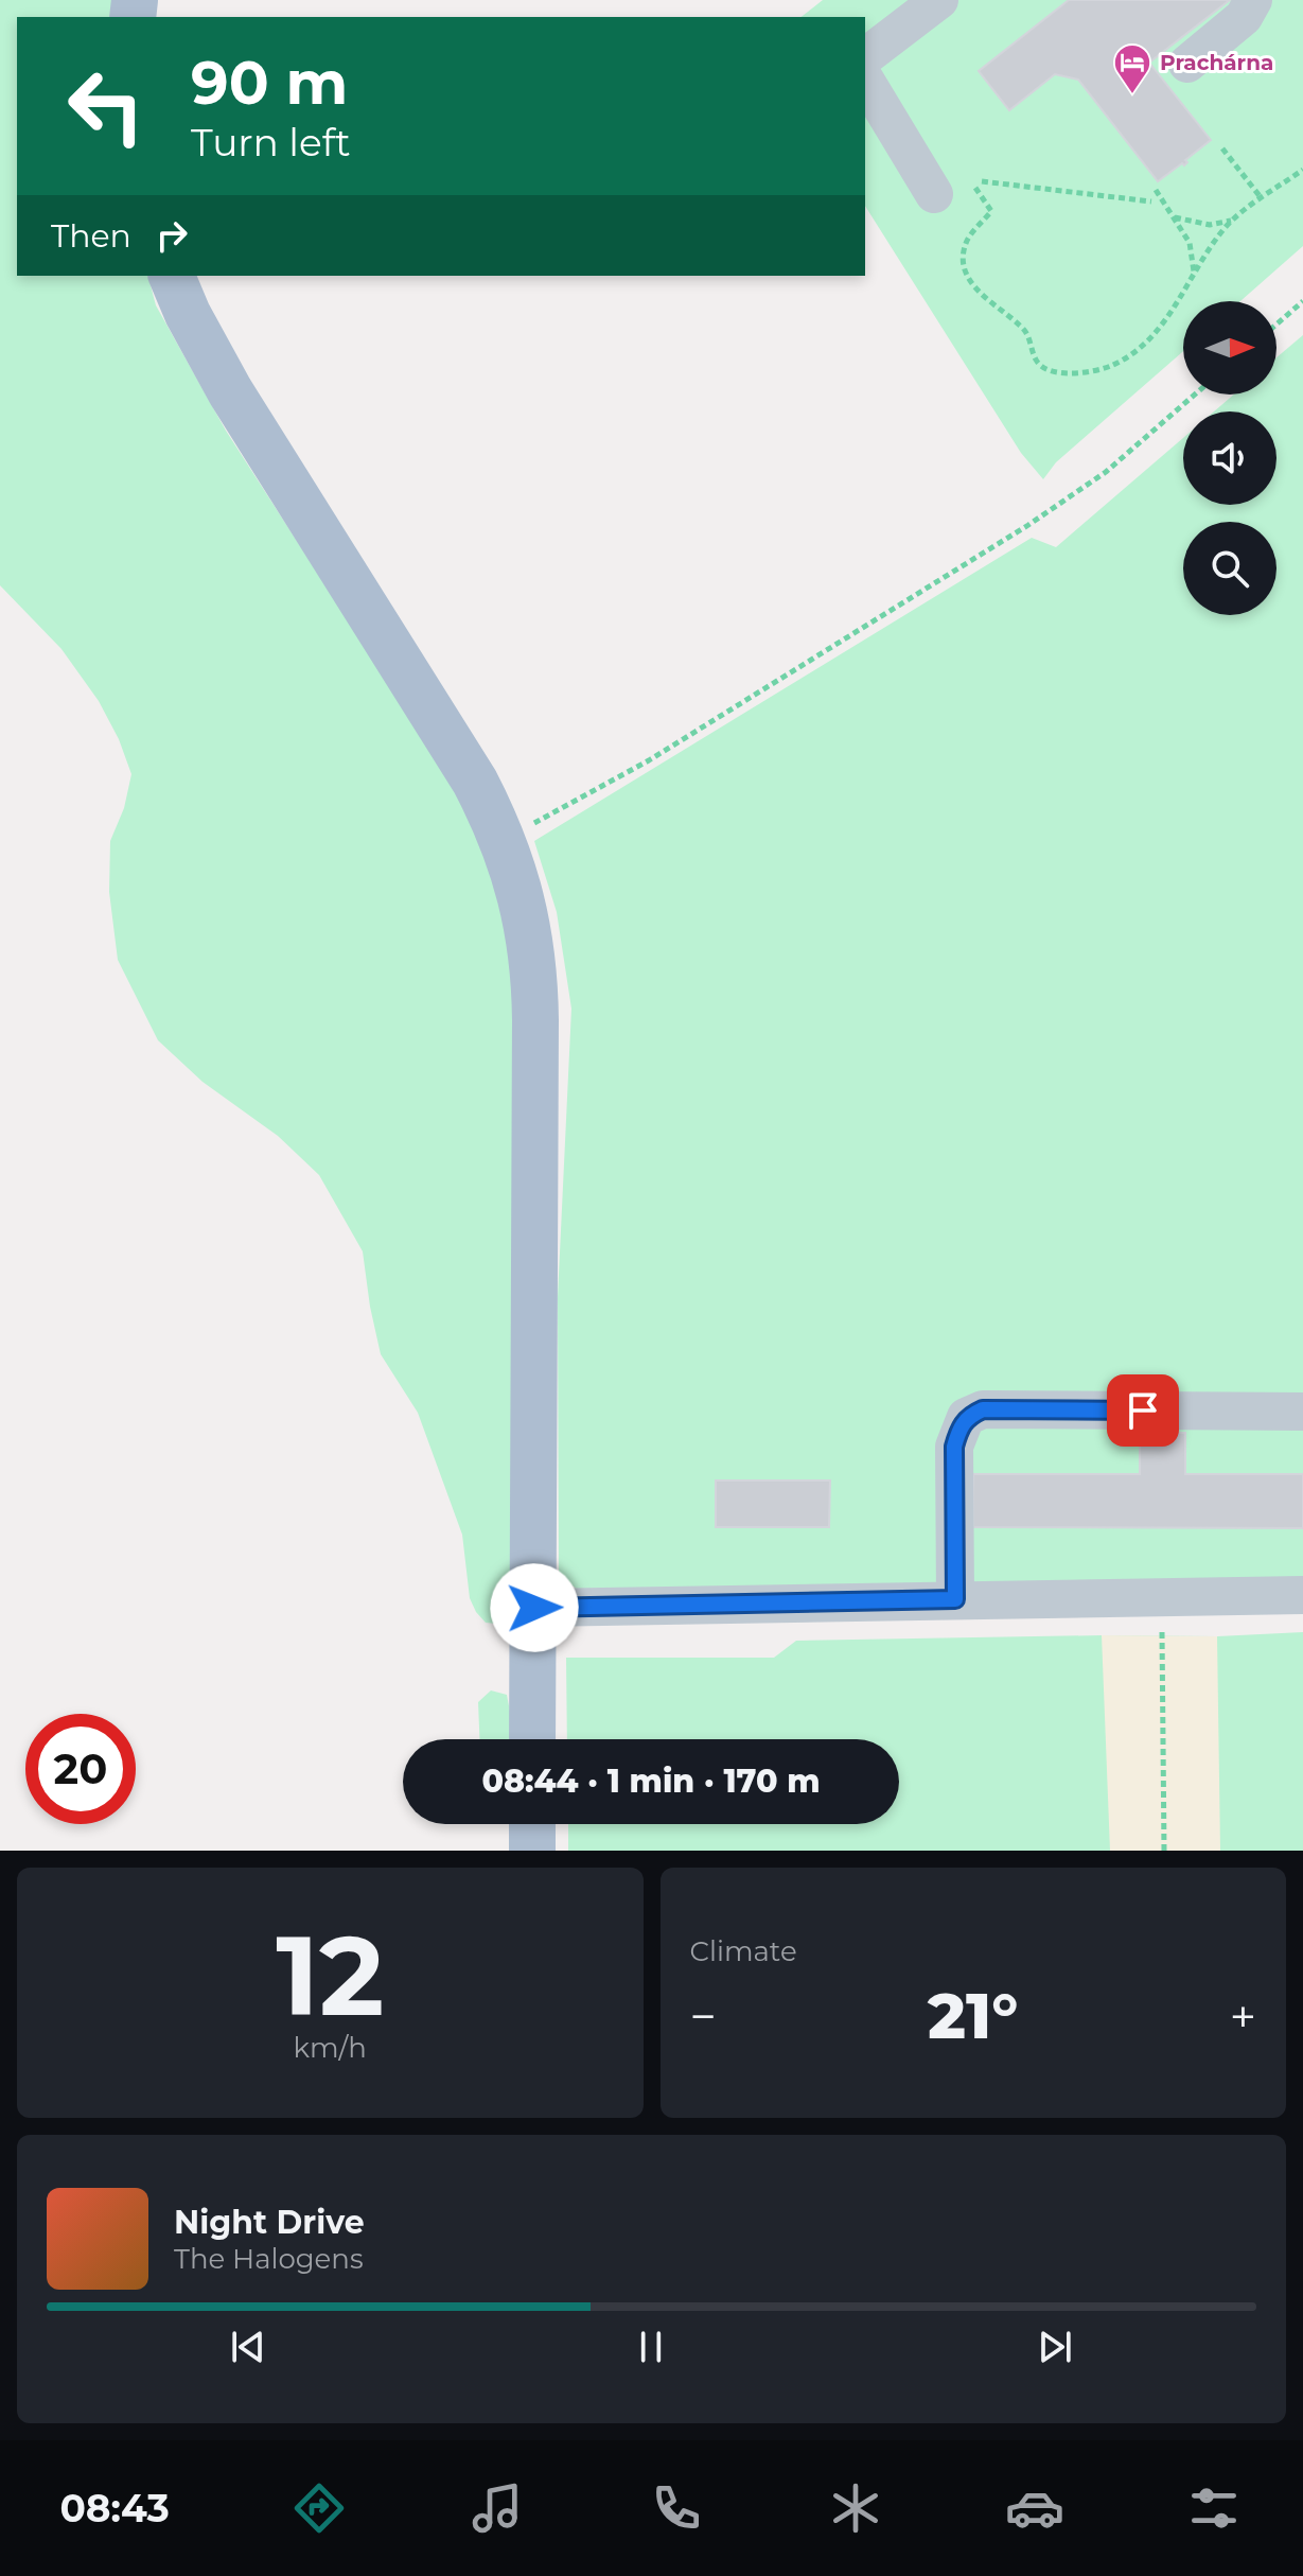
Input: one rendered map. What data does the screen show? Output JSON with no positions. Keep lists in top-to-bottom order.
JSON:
{
  "places": {
    "hotel": ["Prachárna"]
  },
  "north": "right",
  "page": {
    "turn": ["90 m", "Turn left"],
    "then": "Then",
    "limit": "20",
    "trip": "08:44 · 1 min · 170 m",
    "tile": [
      ["12", "km/h"],
      "Climate"
    ],
    "heat": ["−", "21°", "+"],
    "song": ["Night Drive", "The Halogens"],
    "tabs": "08:43"
  }
}
